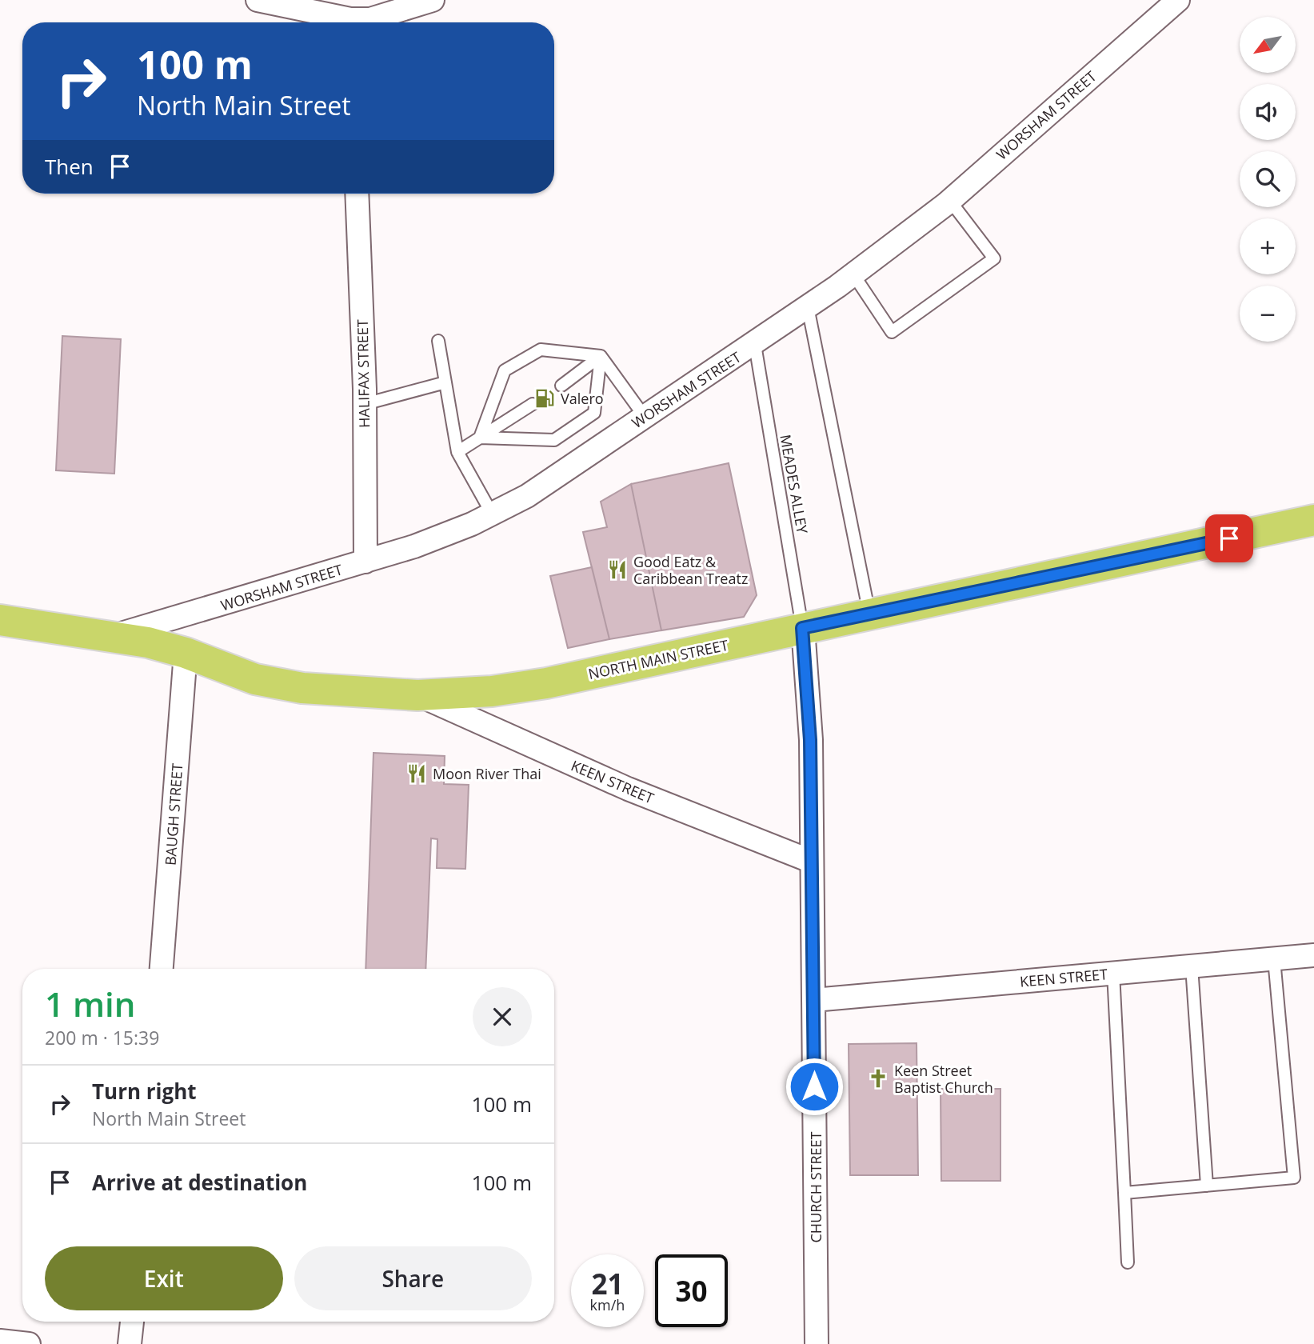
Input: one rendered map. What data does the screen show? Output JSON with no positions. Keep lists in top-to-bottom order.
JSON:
{
  "streets": {
    "main road": ["NORTH MAIN STREET"],
    "street": [
      "WORSHAM STREET",
      "HALIFAX STREET",
      "KEEN STREET",
      "BAUGH STREET",
      "CHURCH STREET"
    ],
    "lane": ["MEADES ALLEY"]
  },
  "crossings": [
    ["WORSHAM STREET", "HALIFAX STREET"],
    ["WORSHAM STREET", "MEADES ALLEY"],
    ["WORSHAM STREET", "NORTH MAIN STREET"],
    ["MEADES ALLEY", "NORTH MAIN STREET"],
    ["MEADES ALLEY", "CHURCH STREET"],
    ["NORTH MAIN STREET", "KEEN STREET"],
    ["NORTH MAIN STREET", "BAUGH STREET"],
    ["NORTH MAIN STREET", "CHURCH STREET"],
    ["KEEN STREET", "CHURCH STREET"]
  ],
  "places": {
    "fuel station": ["Valero"],
    "restaurant": ["Good Eatz & Caribbean Treatz", "Moon River Thai"],
    "church": ["Keen Street Baptist Church"]
  },
  "north": "bottom left",
  "page": {
    "map_buttons": ["+", "−"],
    "turn": ["100 m", "North Main Street"],
    "then": "Then",
    "heading": ["1 min", "200 m · 15:39"],
    "list": [
      {
        "name": "Turn right",
        "note": "North Main Street",
        "value": "100 m"
      },
      {
        "name": "Arrive at destination",
        "value": "100 m"
      }
    ],
    "buttons": ["Exit", "Share"],
    "speed": "21 km/h",
    "limit": "30"
  }
}
